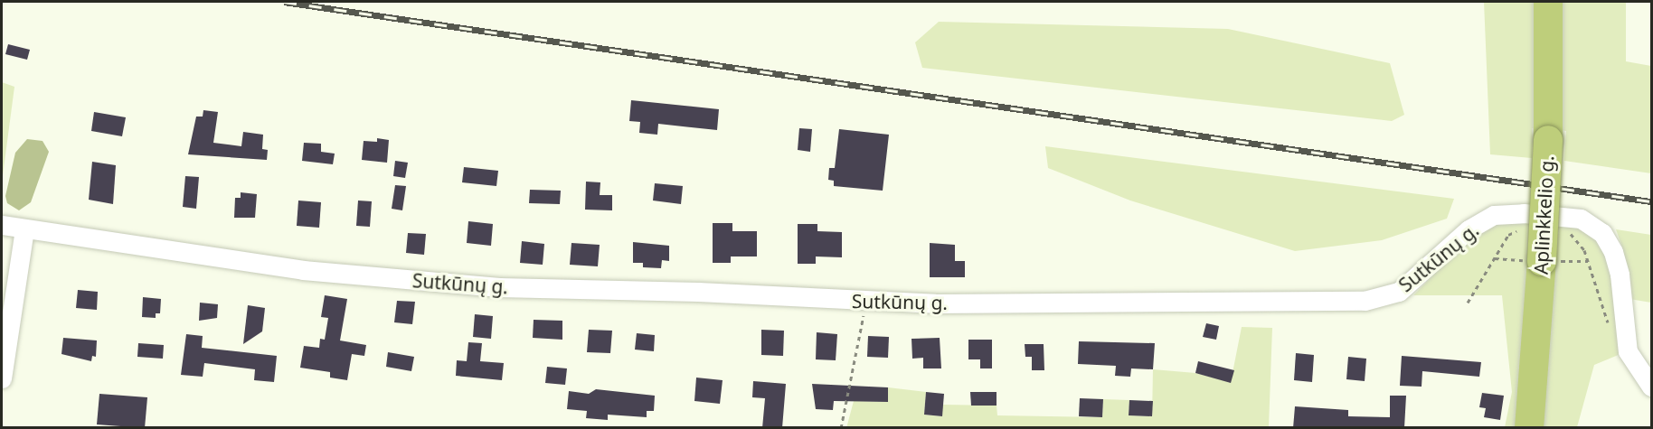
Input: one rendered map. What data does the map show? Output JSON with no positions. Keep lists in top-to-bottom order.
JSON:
{
  "streets": {
    "highway": ["Aplinkkelio g."],
    "street": ["Sutkūnų g."]
  }
}
